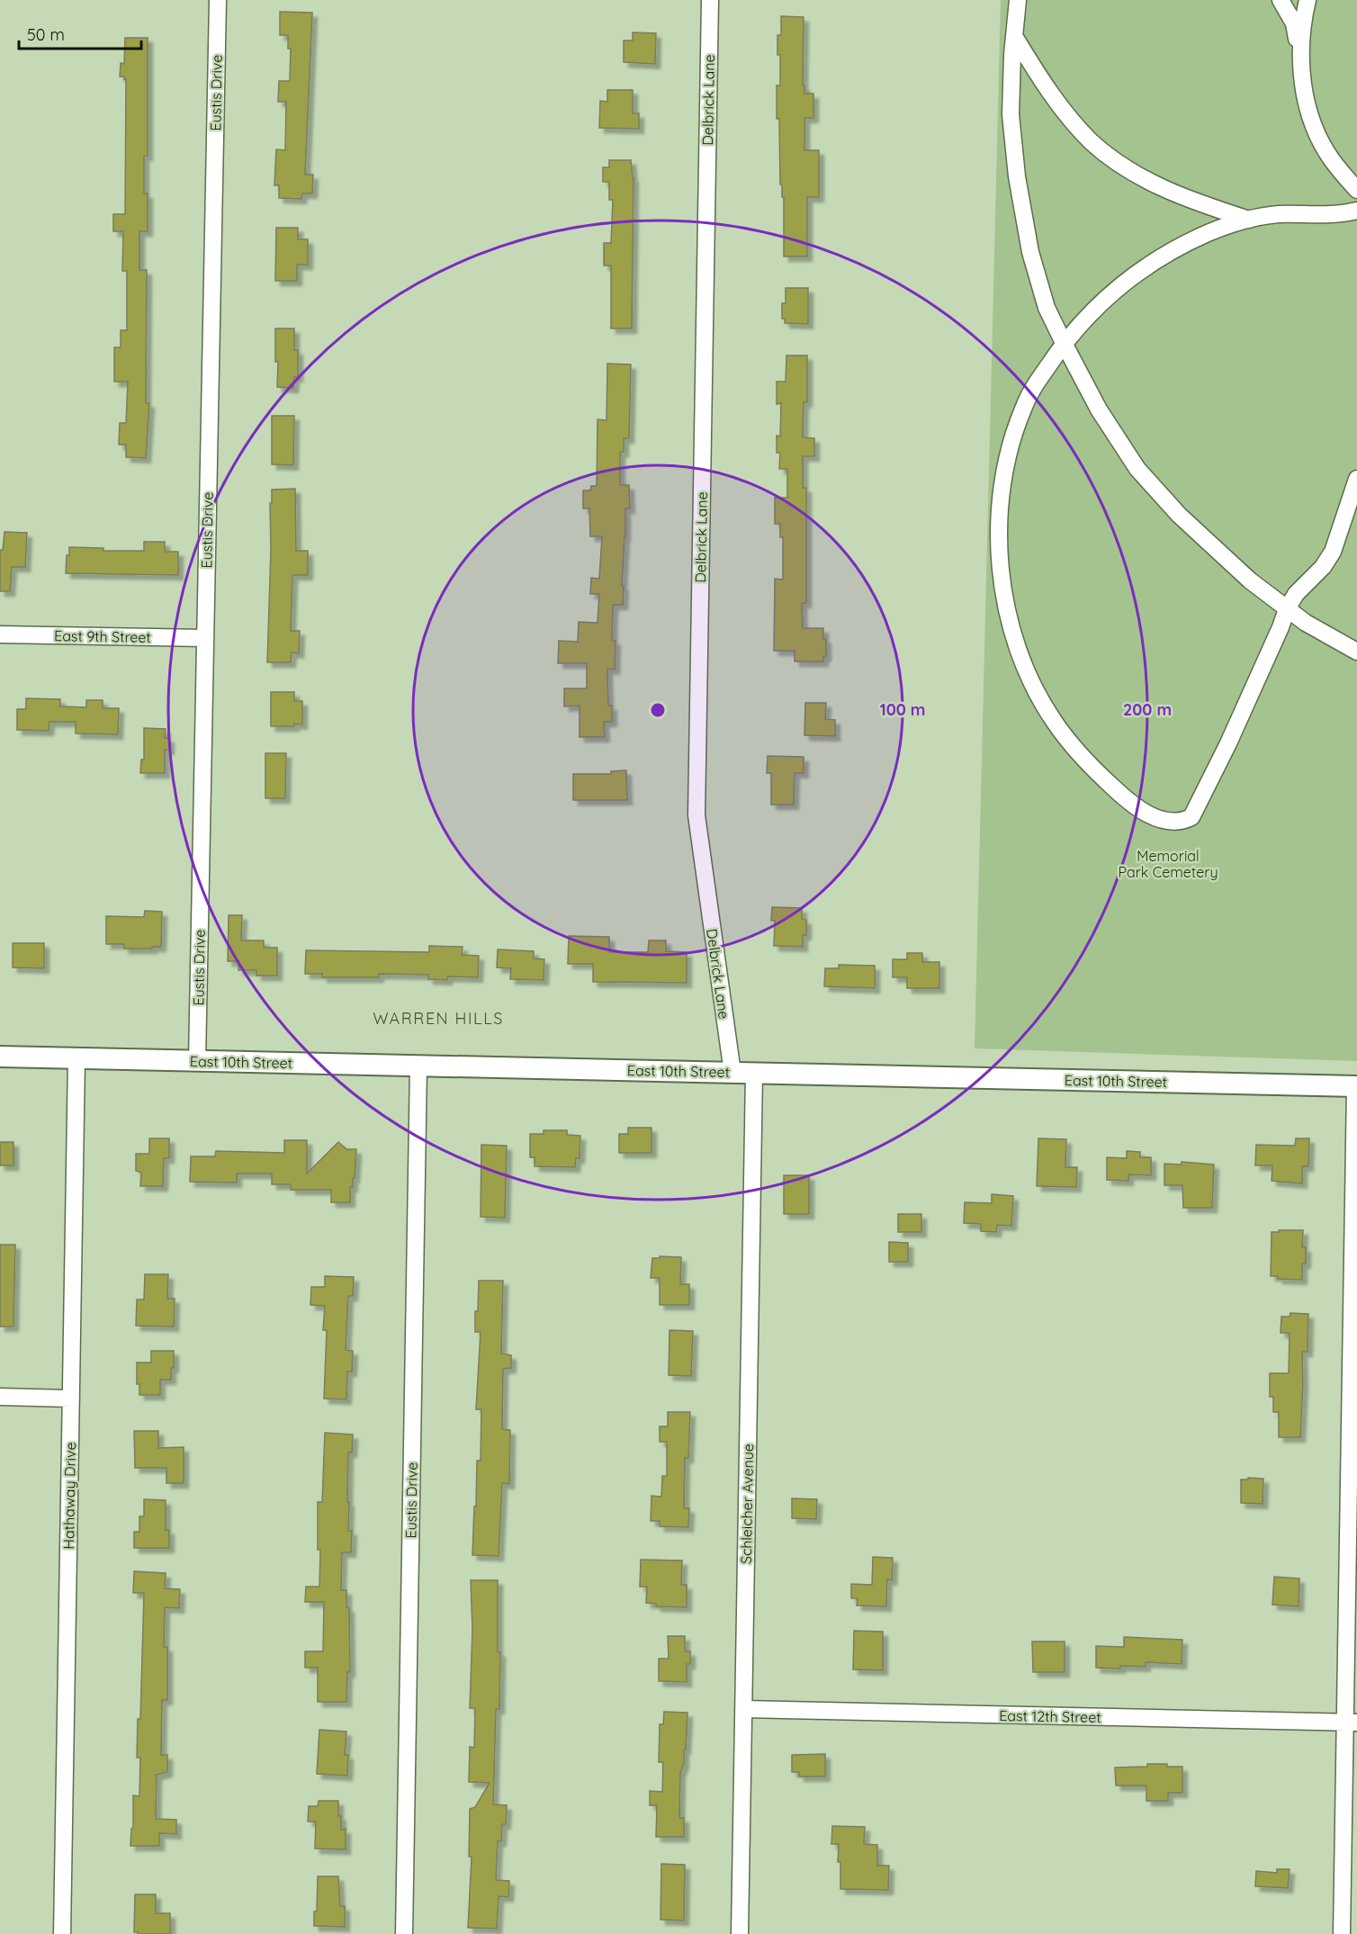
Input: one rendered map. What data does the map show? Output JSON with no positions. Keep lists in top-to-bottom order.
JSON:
{
  "streets": {
    "main road": ["East 10th Street"],
    "street": [
      "Eustis Drive",
      "Delbrick Lane",
      "East 9th Street",
      "Hathaway Drive",
      "Schleicher Avenue",
      "East 12th Street"
    ]
  },
  "crossings": [
    ["Eustis Drive", "East 9th Street"],
    ["Eustis Drive", "East 10th Street"],
    ["Delbrick Lane", "East 10th Street"],
    ["East 10th Street", "Hathaway Drive"],
    ["East 10th Street", "Schleicher Avenue"],
    ["Schleicher Avenue", "East 12th Street"]
  ],
  "districts": ["WARREN HILLS"],
  "parks": ["Memorial Park Cemetery"],
  "scale_bar": "50 m",
  "rings": ["100 m", "200 m"]
}
